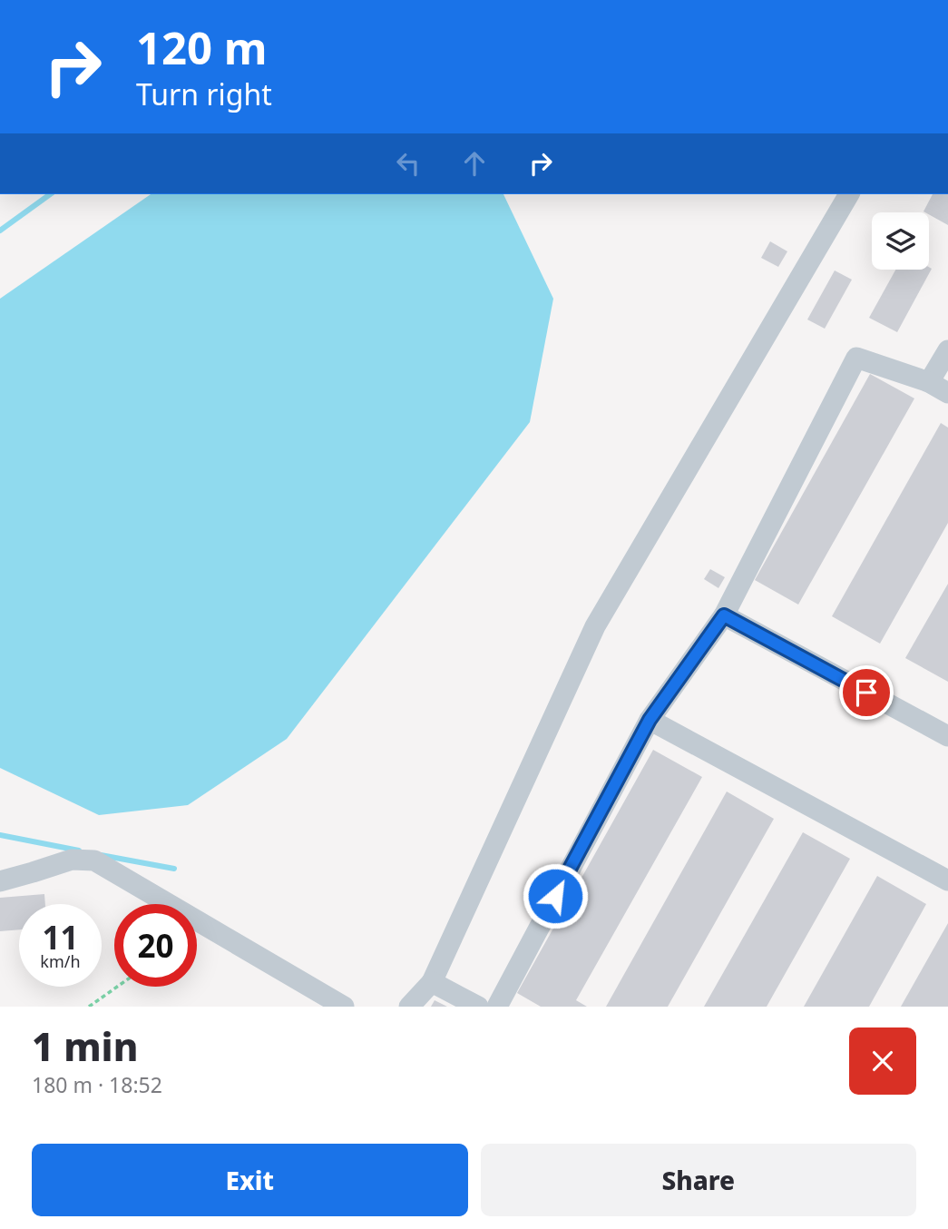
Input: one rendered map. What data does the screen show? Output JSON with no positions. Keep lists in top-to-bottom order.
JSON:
{
  "page": {
    "turn": ["120 m", "Turn right"],
    "speed": "11 km/h",
    "limit": "20",
    "heading": ["1 min", "180 m · 18:52"],
    "buttons": ["Exit", "Share"]
  }
}
